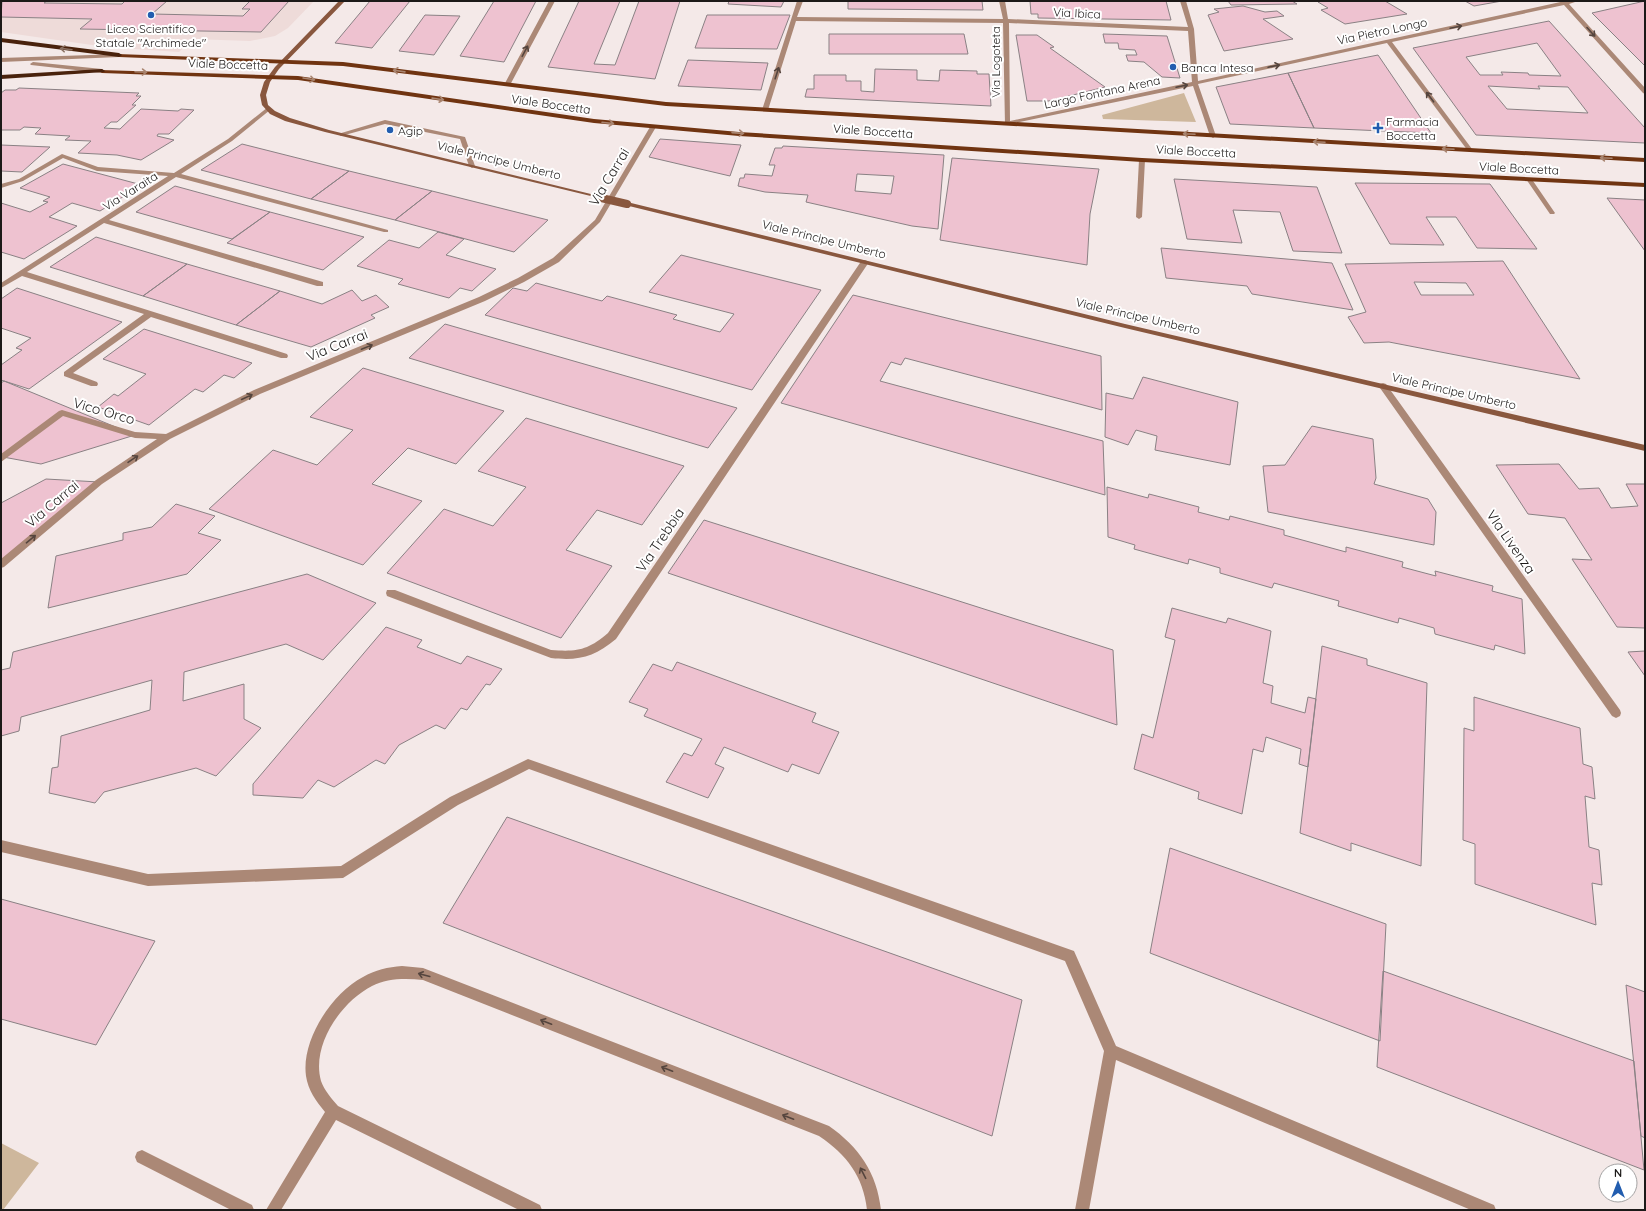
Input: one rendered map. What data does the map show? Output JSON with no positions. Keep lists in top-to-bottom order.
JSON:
{
  "streets": {
    "main road": ["Viale Boccetta", "Viale Principe Umberto"],
    "street": [
      "Via Ibica",
      "Via Pietro Longo",
      "Via Logoteta",
      "Largo Fontana Arena",
      "Via Carrai",
      "Via Varaita",
      "Vico Orco",
      "Via Trebbia",
      "VIa Livenza"
    ]
  },
  "crossings": [
    ["Via Ibica", "Via Logoteta"],
    ["Via Pietro Longo", "Largo Fontana Arena"],
    ["Via Logoteta", "Viale Boccetta"],
    ["Via Logoteta", "Largo Fontana Arena"],
    ["Viale Boccetta", "Largo Fontana Arena"],
    ["Viale Boccetta", "Via Carrai"],
    ["Viale Principe Umberto", "Via Varaita"],
    ["Viale Principe Umberto", "Via Trebbia"],
    ["Viale Principe Umberto", "VIa Livenza"],
    ["Via Carrai", "Vico Orco"]
  ],
  "one_way": ["Via Pietro Longo", "Largo Fontana Arena", "Via Carrai"],
  "places": {
    "other": ["Liceo Scientifico Statale \"Archimede\"", "Banca Intesa", "Agip"],
    "health": ["Farmacia Boccetta"]
  },
  "north": "top"
}
